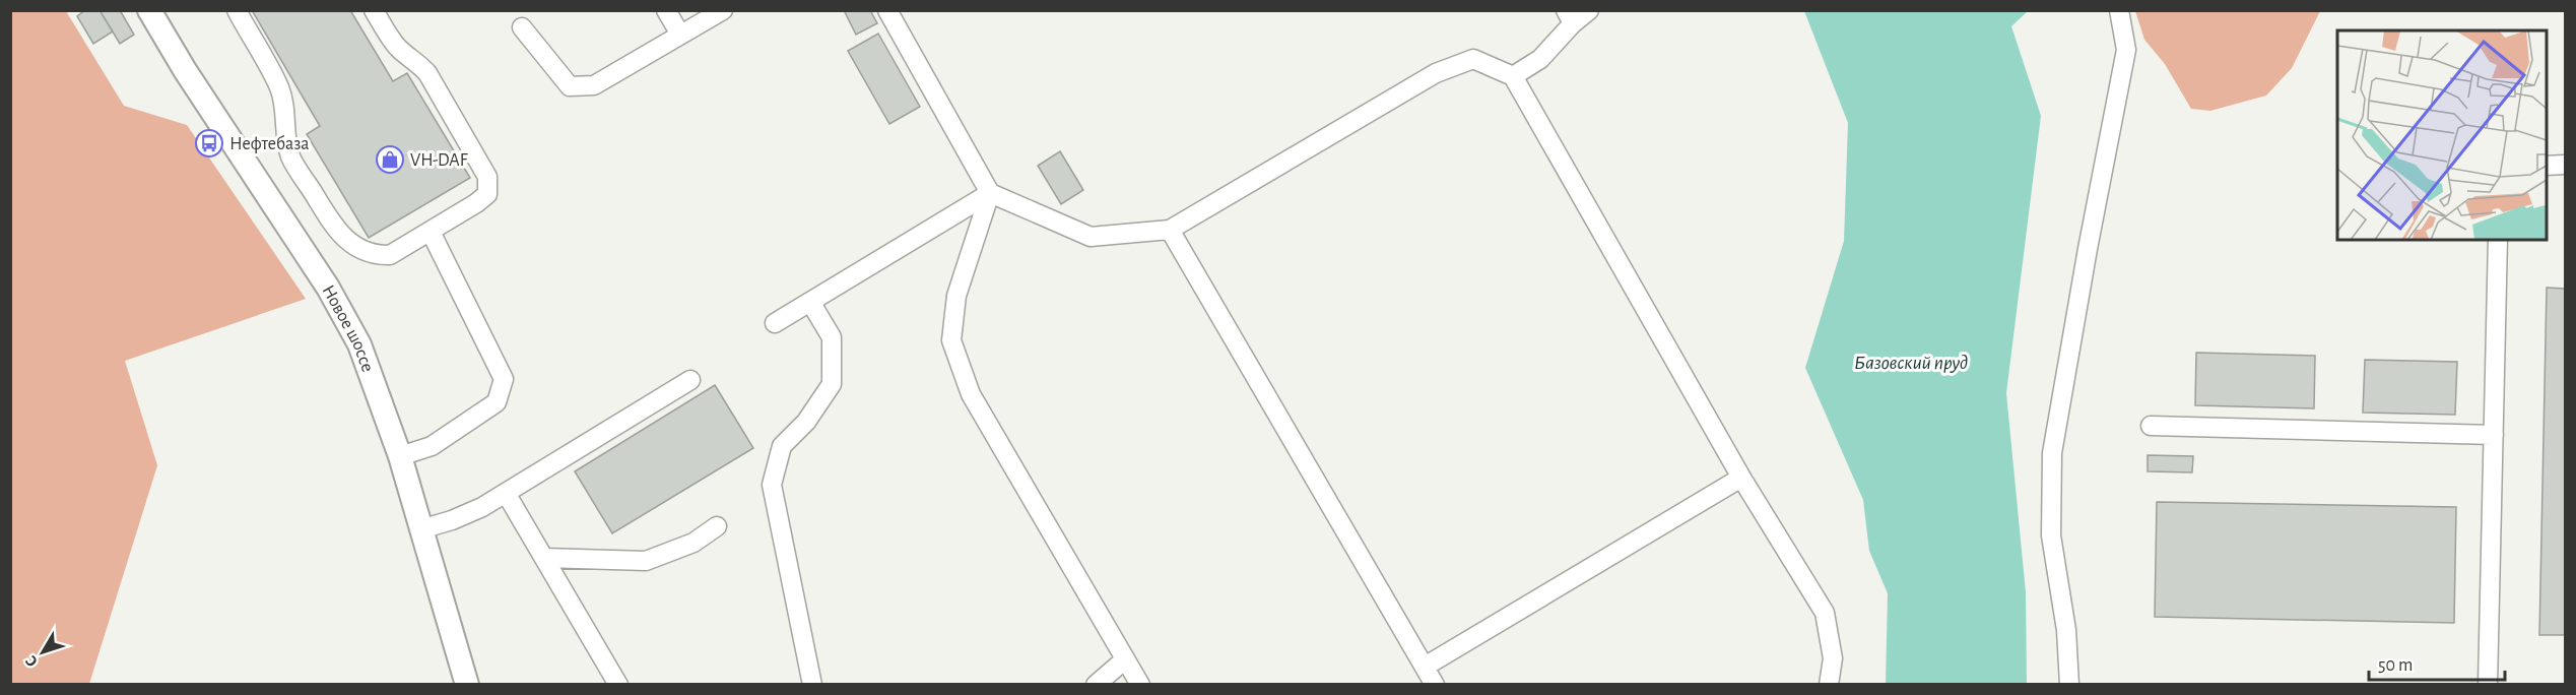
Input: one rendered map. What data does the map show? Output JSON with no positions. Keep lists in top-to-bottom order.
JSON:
{
  "streets": {
    "main road": ["Новое шоссе"]
  },
  "water": ["Базовский пруд"],
  "places": {
    "bus stop": ["Нефтебаза"],
    "shop": ["VH-DAF"]
  },
  "scale_bar": "50 m",
  "north": "bottom left"
}
